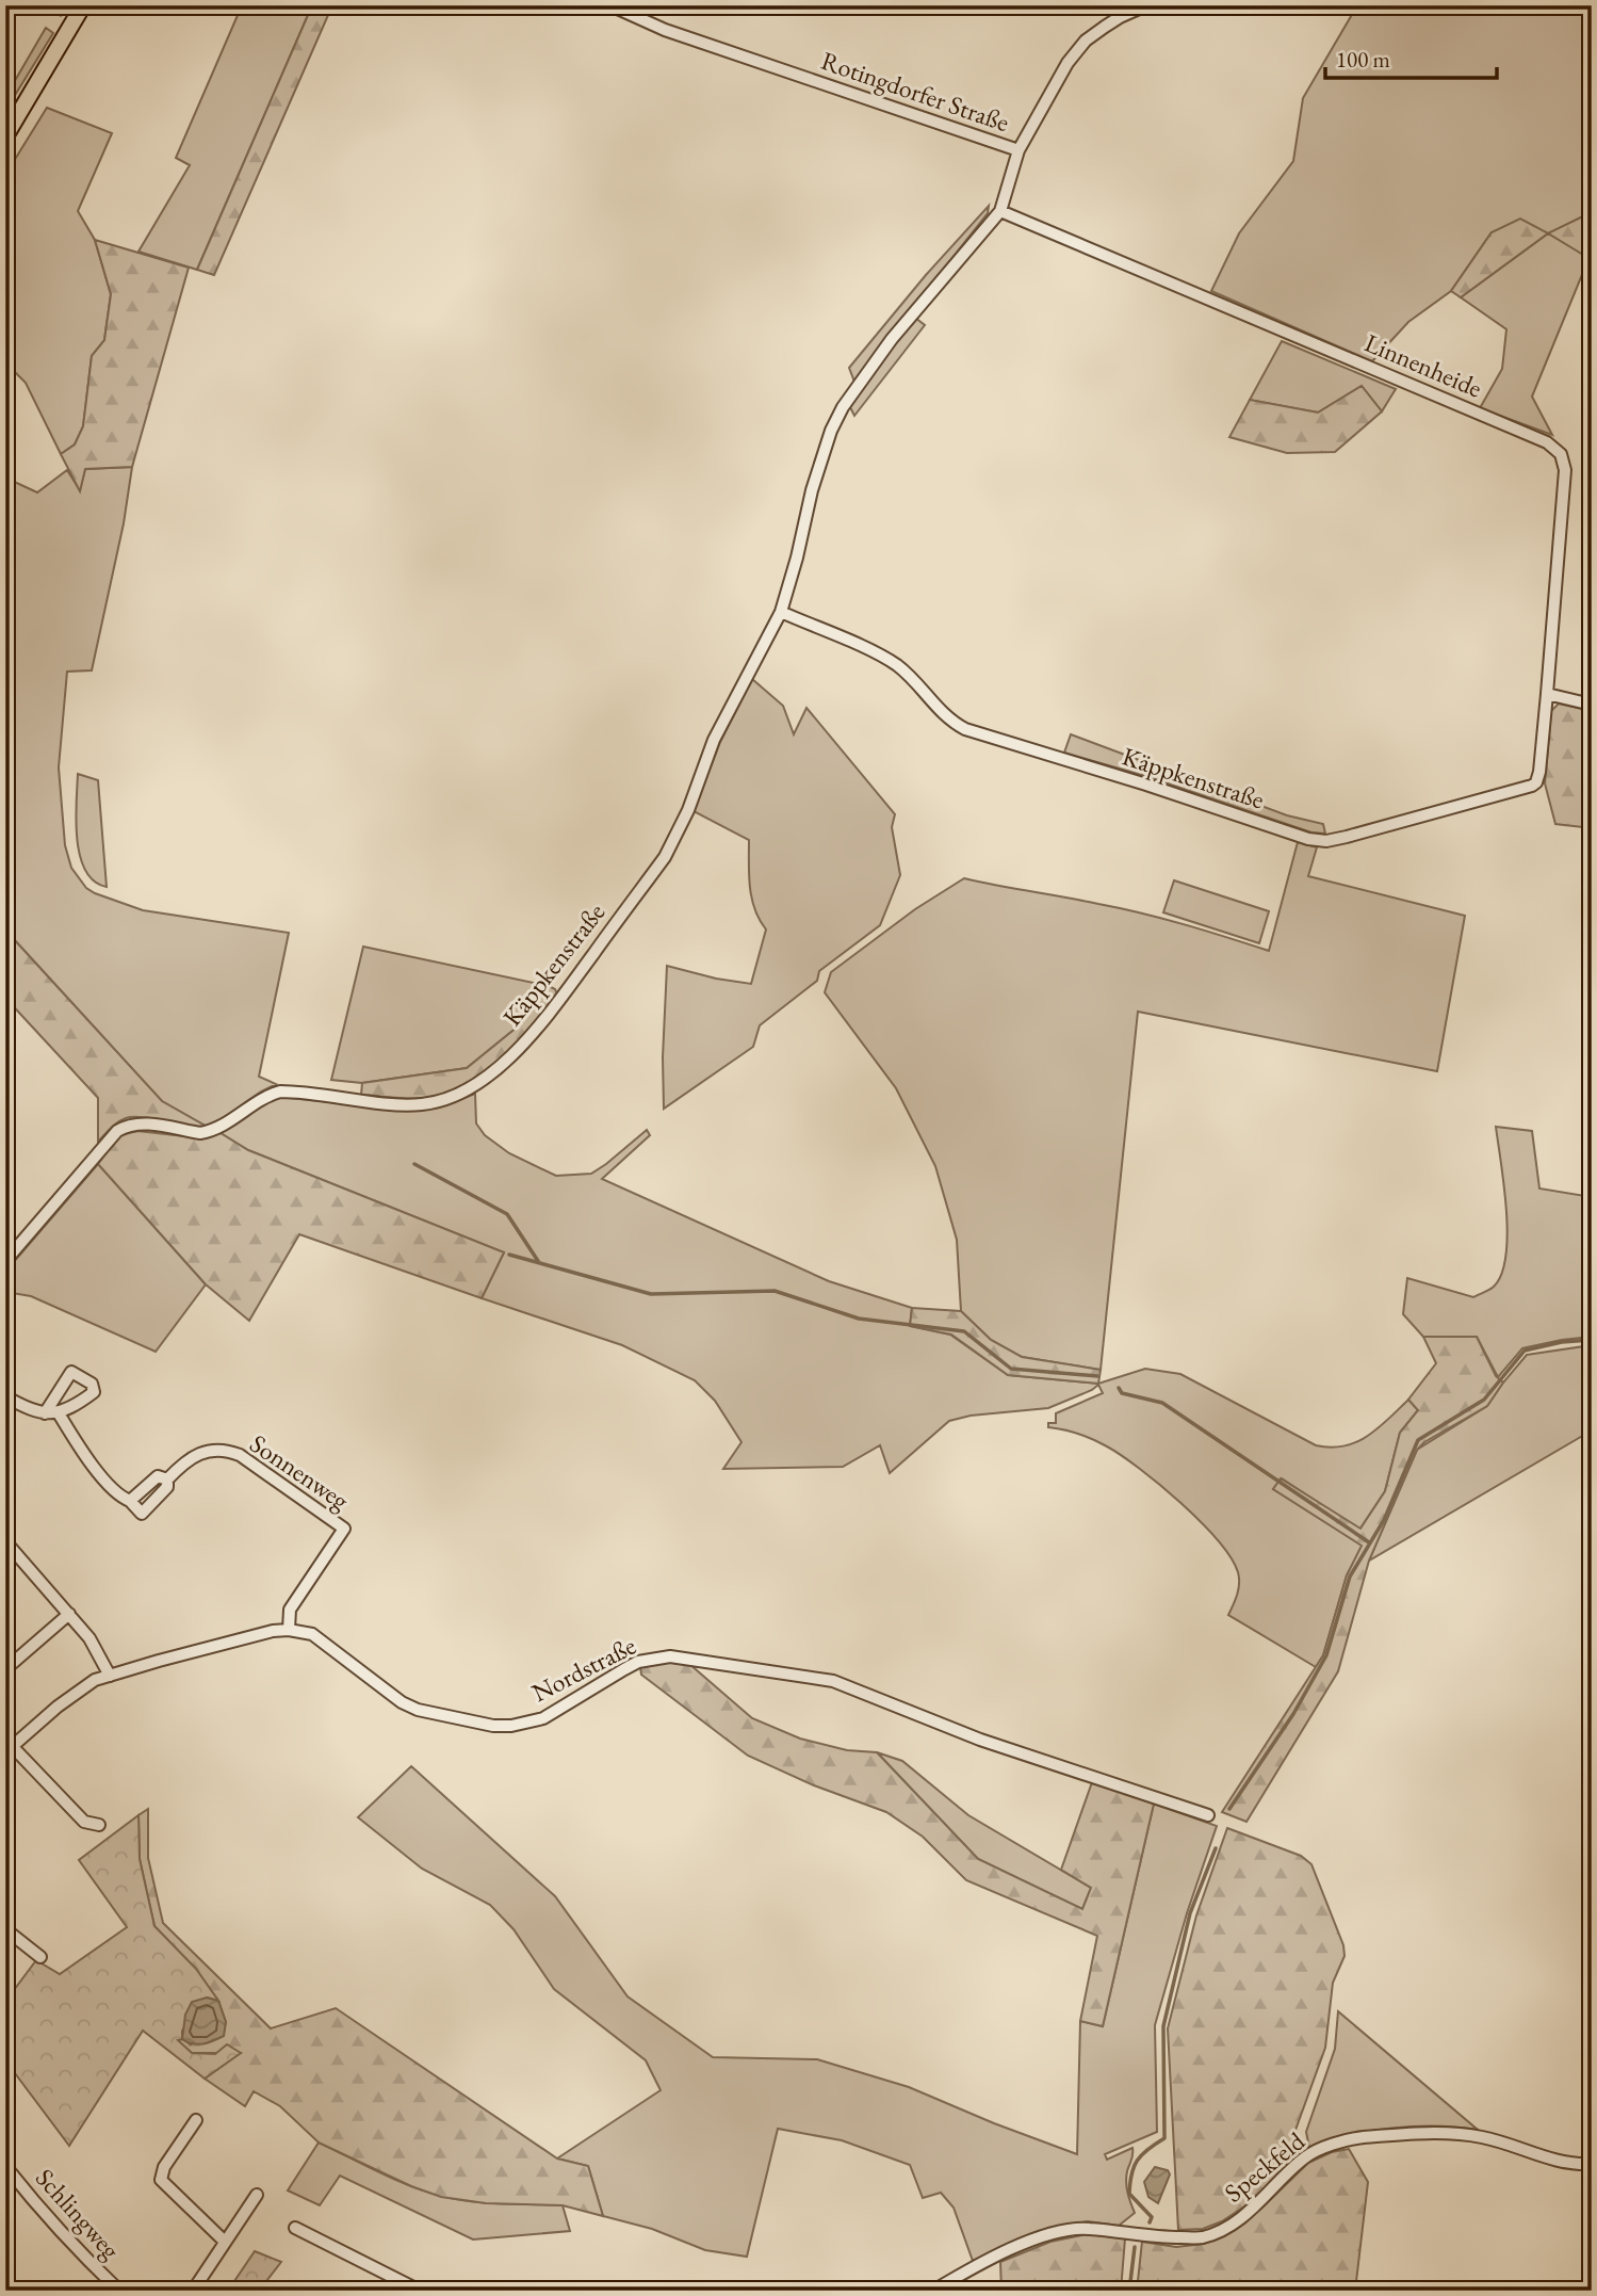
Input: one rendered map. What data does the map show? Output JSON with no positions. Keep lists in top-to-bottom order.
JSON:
{
  "streets": {
    "street": [
      "Rotingdorfer Straße",
      "Linnenheide",
      "Käppkenstraße",
      "Sonnenweg",
      "Nordstraße",
      "Speckfeld",
      "Schlingweg"
    ]
  },
  "crossings": [
    ["Rotingdorfer Straße", "Käppkenstraße"],
    ["Linnenheide", "Käppkenstraße"],
    ["Sonnenweg", "Nordstraße"]
  ],
  "scale_bar": "100 m"
}
